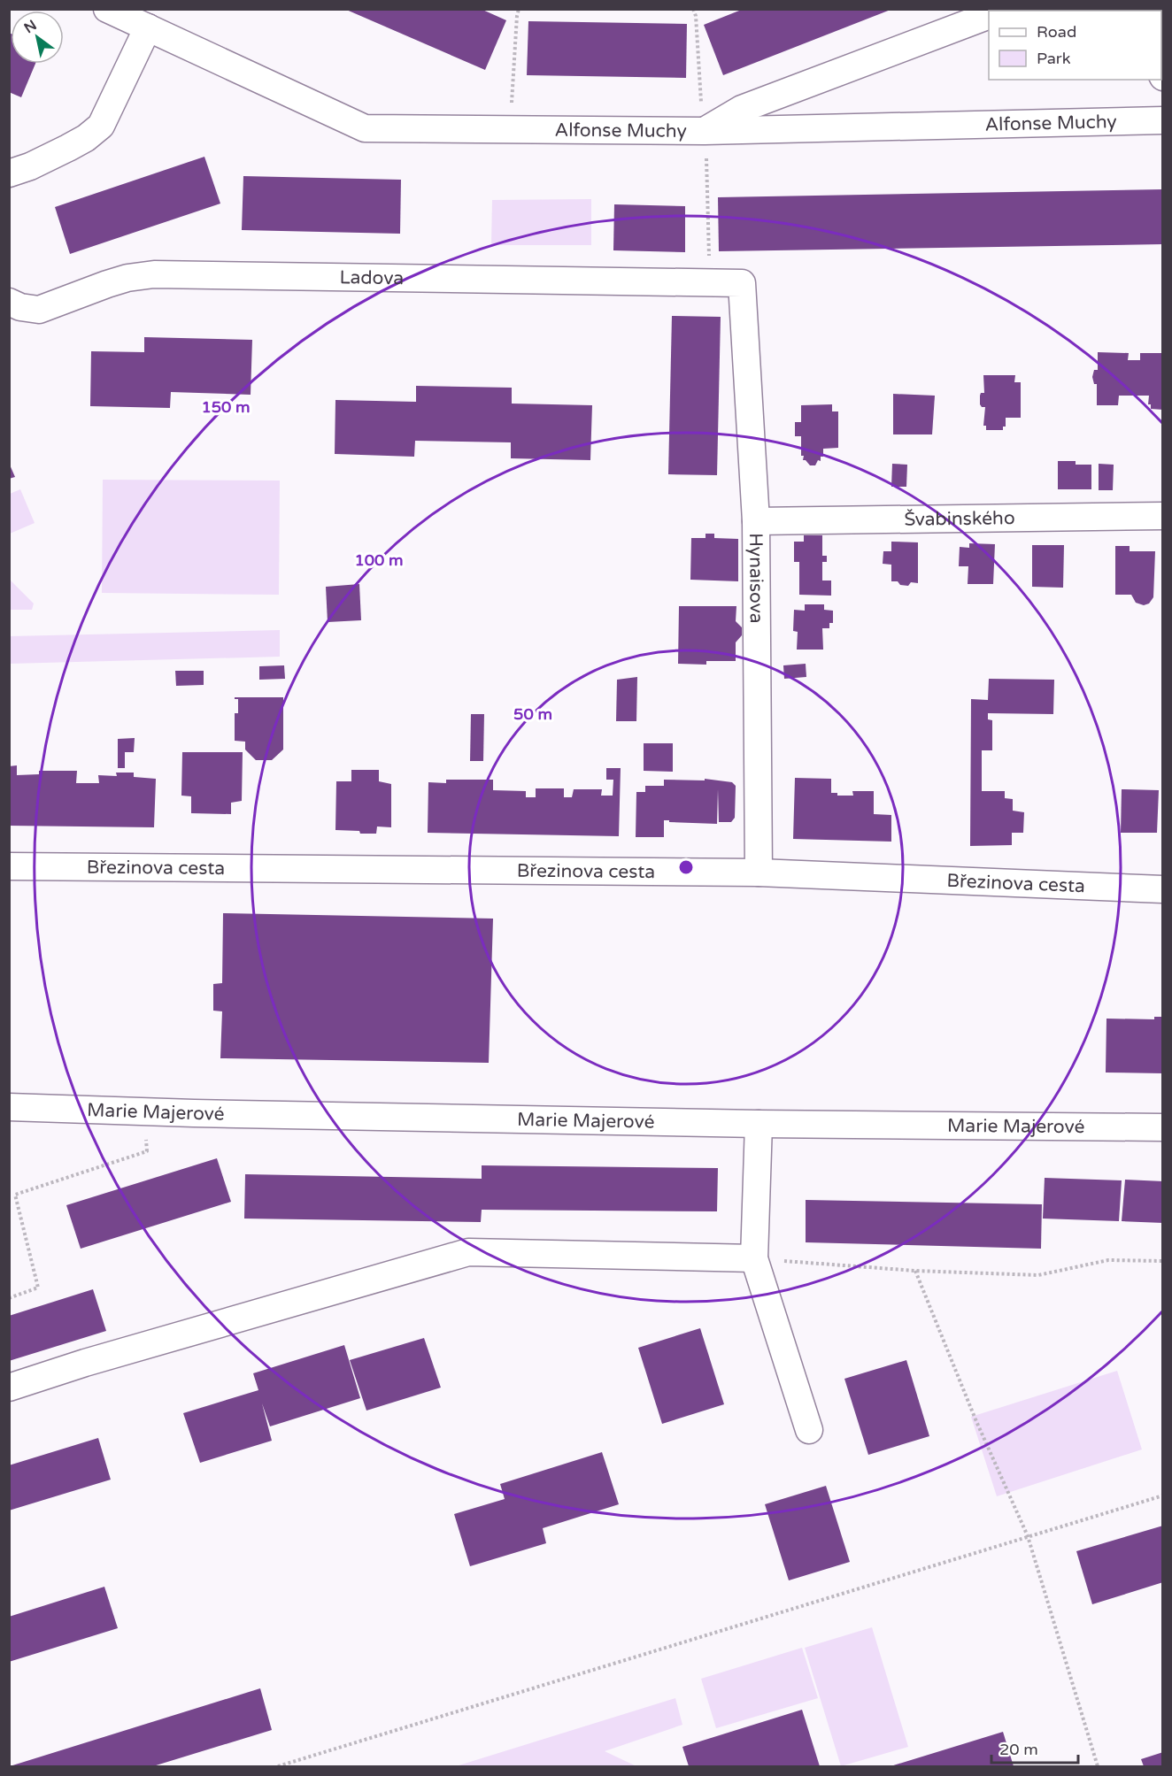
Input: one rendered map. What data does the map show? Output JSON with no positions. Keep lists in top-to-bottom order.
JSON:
{
  "streets": {
    "street": [
      "Alfonse Muchy",
      "Ladova",
      "Švabinského",
      "Hynaisova",
      "Březinova cesta",
      "Marie Majerové"
    ]
  },
  "crossings": [
    ["Ladova", "Hynaisova"],
    ["Švabinského", "Hynaisova"],
    ["Hynaisova", "Březinova cesta"]
  ],
  "legend": ["Road", "Park"],
  "scale_bar": "20 m",
  "north": "top left",
  "rings": ["150 m", "100 m", "50 m"]
}
